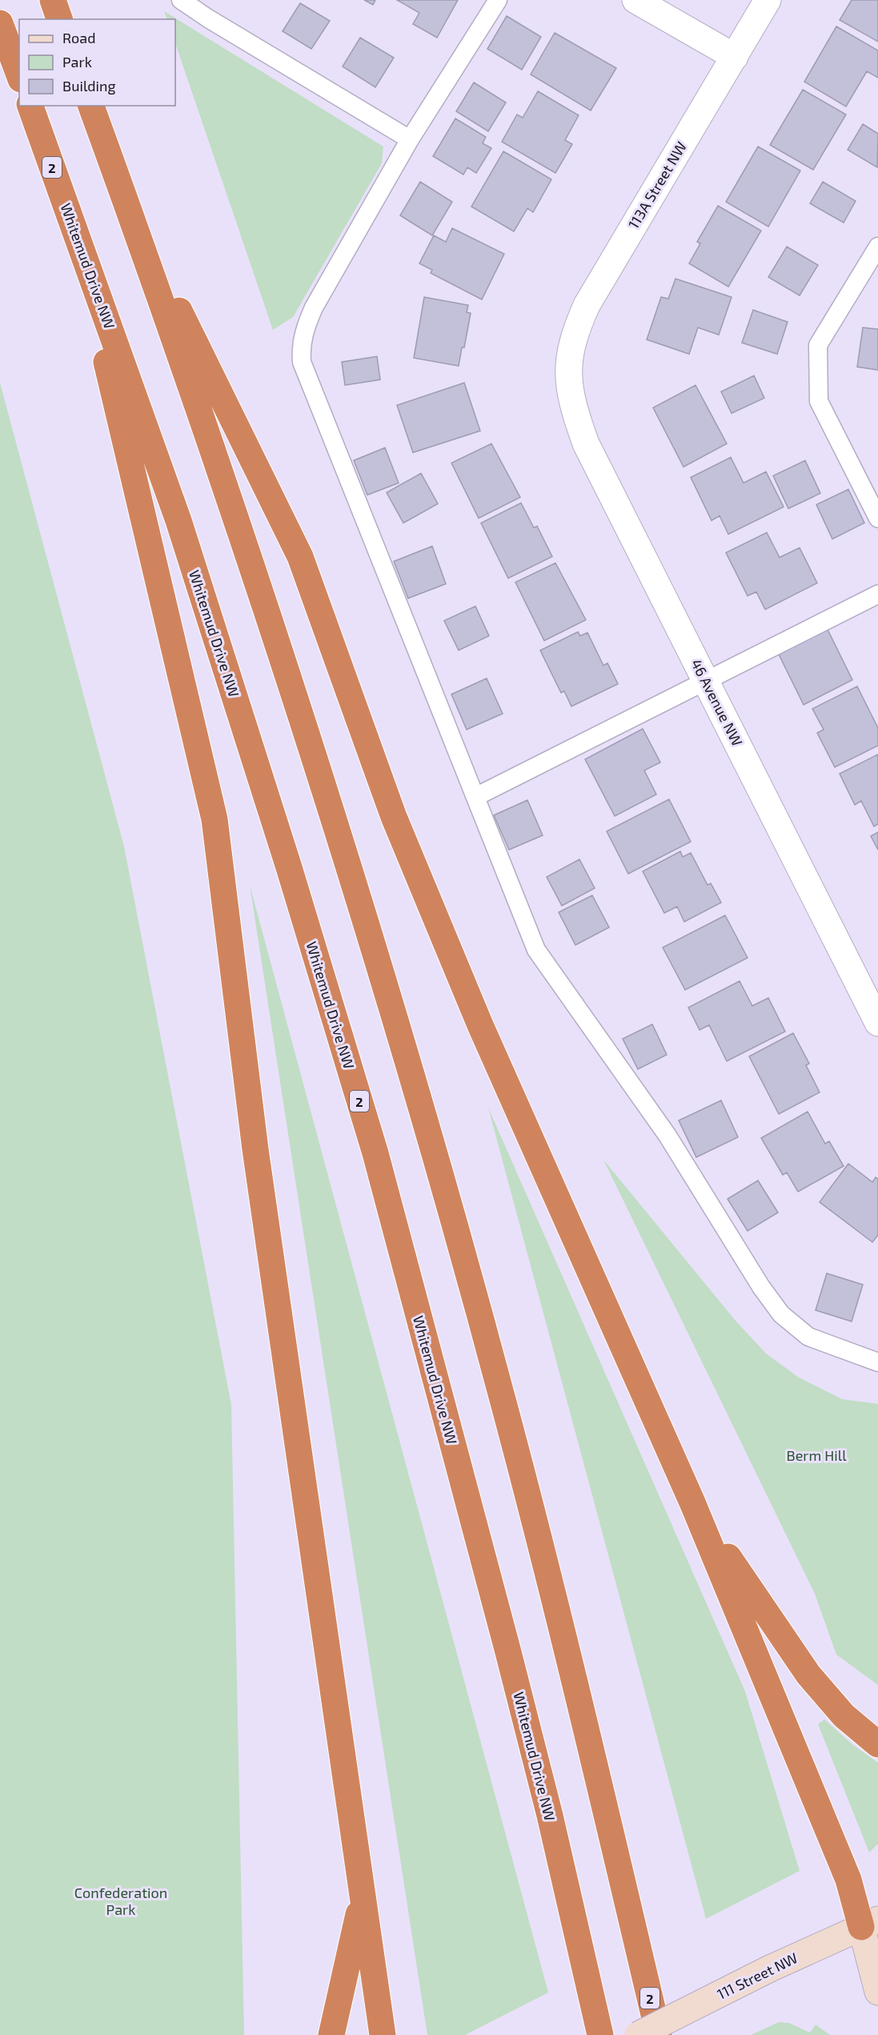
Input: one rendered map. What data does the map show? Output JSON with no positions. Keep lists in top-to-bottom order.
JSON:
{
  "streets": {
    "highway": ["2", "Whitemud Drive NW"],
    "main road": ["111 Street NW"],
    "street": ["113A Street NW", "46 Avenue NW"]
  },
  "crossings": [
    ["113A Street NW", "46 Avenue NW"]
  ],
  "parks": ["Berm Hill", "Confederation Park"],
  "legend": ["Road", "Park", "Building"]
}
